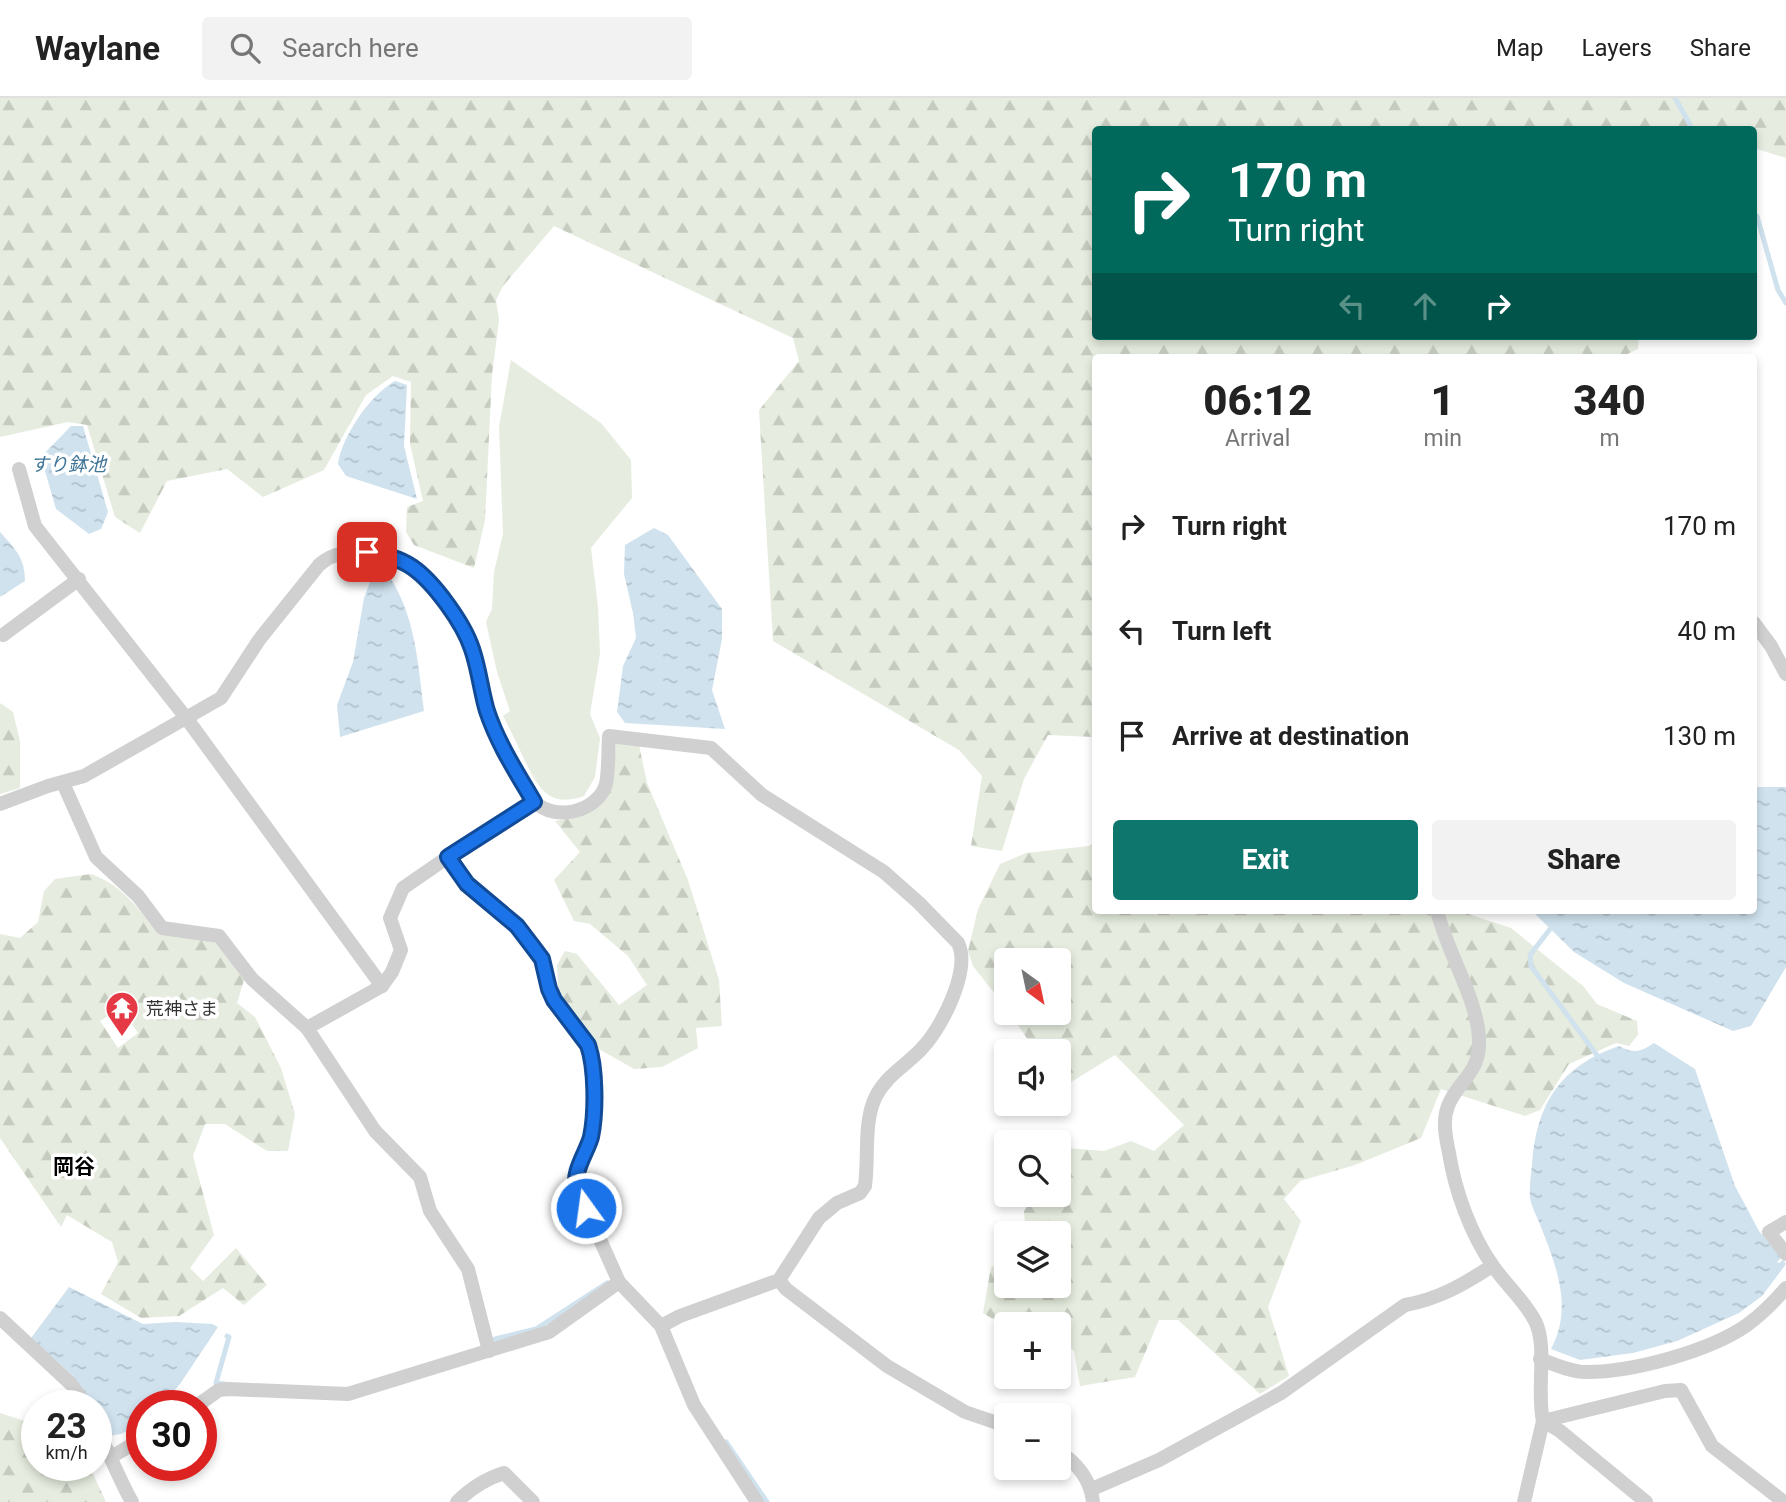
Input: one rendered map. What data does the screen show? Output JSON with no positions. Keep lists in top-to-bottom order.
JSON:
{
  "districts": ["岡谷"],
  "water": ["すり鉢池"],
  "places": {
    "temple": ["荒神さま"]
  },
  "north": "bottom right",
  "page": {
    "header": "Waylane",
    "search": "Search here",
    "nav": ["Map", "Layers", "Share"],
    "turn": ["170 m", "Turn right"],
    "eta": [
      "06:12",
      "Arrival",
      "1",
      "min",
      "340",
      "m"
    ],
    "list": [
      {
        "name": "Turn right",
        "value": "170 m"
      },
      {
        "name": "Turn left",
        "value": "40 m"
      },
      {
        "name": "Arrive at destination",
        "value": "130 m"
      }
    ],
    "buttons": ["Exit", "Share"],
    "map_buttons": ["+", "−"],
    "speed": "23 km/h",
    "limit": "30"
  }
}
